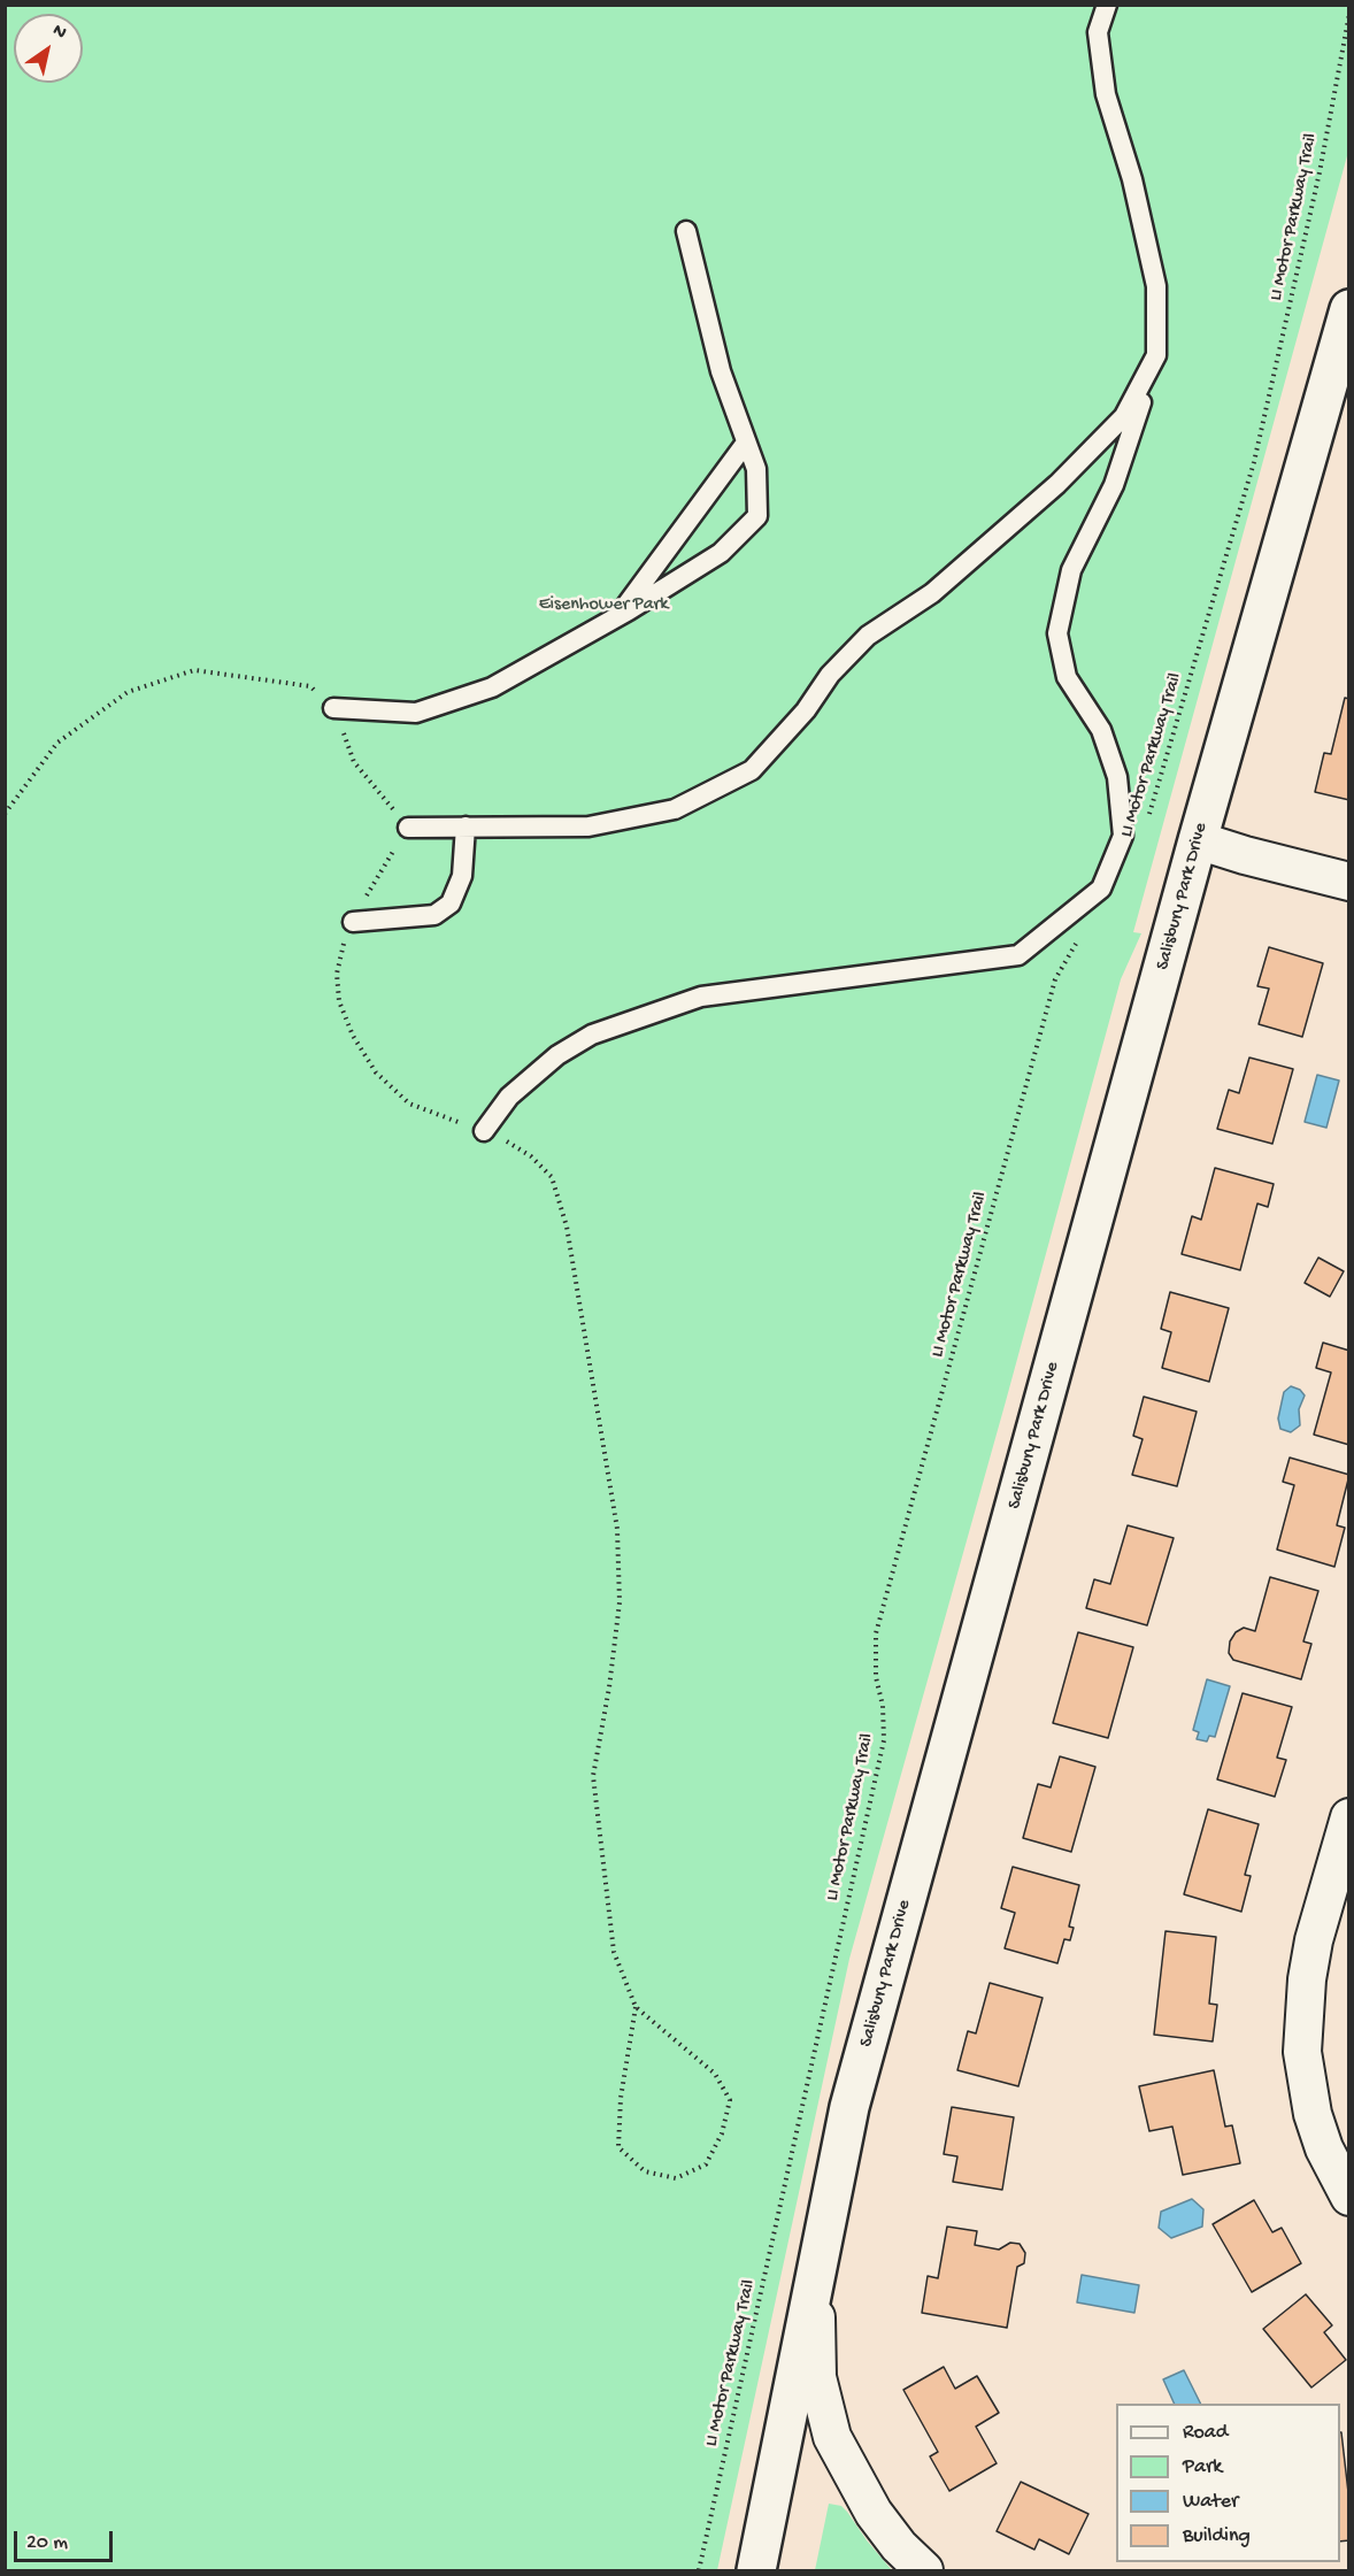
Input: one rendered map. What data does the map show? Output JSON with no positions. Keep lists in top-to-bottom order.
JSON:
{
  "streets": {
    "main road": ["Salisbury Park Drive"],
    "path": ["LI Motor Parkway Trail"]
  },
  "parks": ["Eisenhower Park"],
  "legend": [
    "Road",
    "Park",
    "Water",
    "Building"
  ],
  "scale_bar": "20 m",
  "north": "top right"
}
